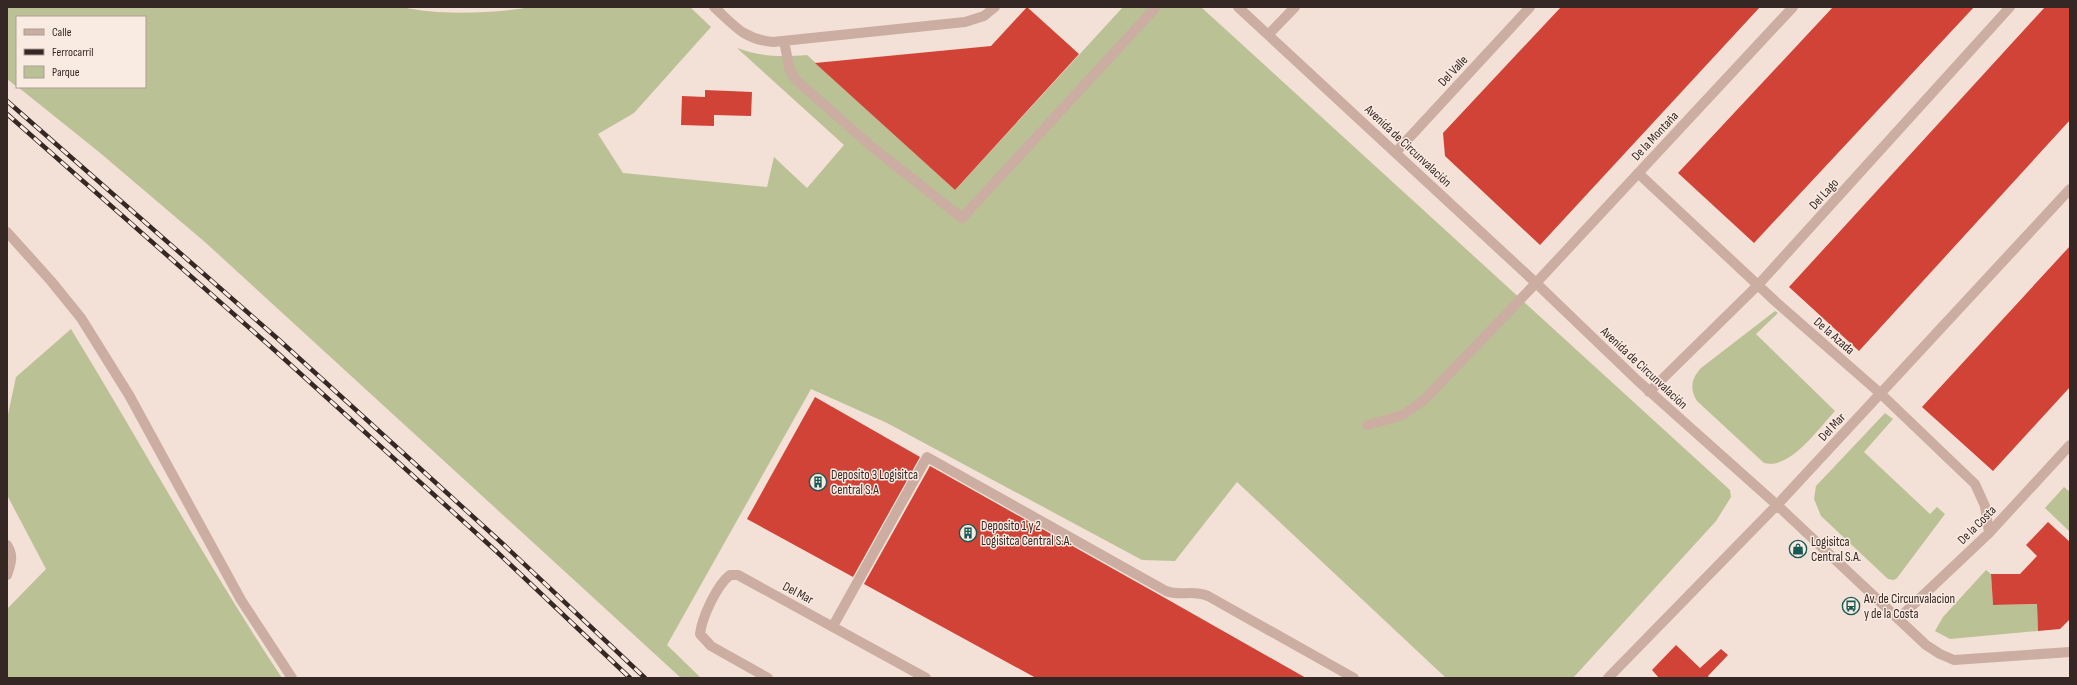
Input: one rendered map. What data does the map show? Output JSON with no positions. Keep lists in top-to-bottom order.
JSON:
{
  "streets": {
    "street": [
      "Del Valle",
      "De la Montaña",
      "Avenida de Circunvalación",
      "Del Lago",
      "De la Azada",
      "Del Mar",
      "De la Costa"
    ]
  },
  "crossings": [
    ["Del Valle", "Avenida de Circunvalación"],
    ["De la Montaña", "Avenida de Circunvalación"],
    ["De la Montaña", "De la Azada"],
    ["Avenida de Circunvalación", "Del Lago"],
    ["Avenida de Circunvalación", "Del Mar"],
    ["Avenida de Circunvalación", "De la Costa"],
    ["Del Lago", "De la Azada"],
    ["De la Azada", "Del Mar"],
    ["De la Azada", "De la Costa"]
  ],
  "places": {
    "building": ["Deposito 3 Logisitca Central S.A", "Deposito 1 y 2 Logisitca Central S.A."],
    "shop": ["Logisitca Central S.A."],
    "bus stop": ["Av. de Circunvalacion y de la Costa"]
  },
  "legend": ["Calle", "Ferrocarril", "Parque"]
}
